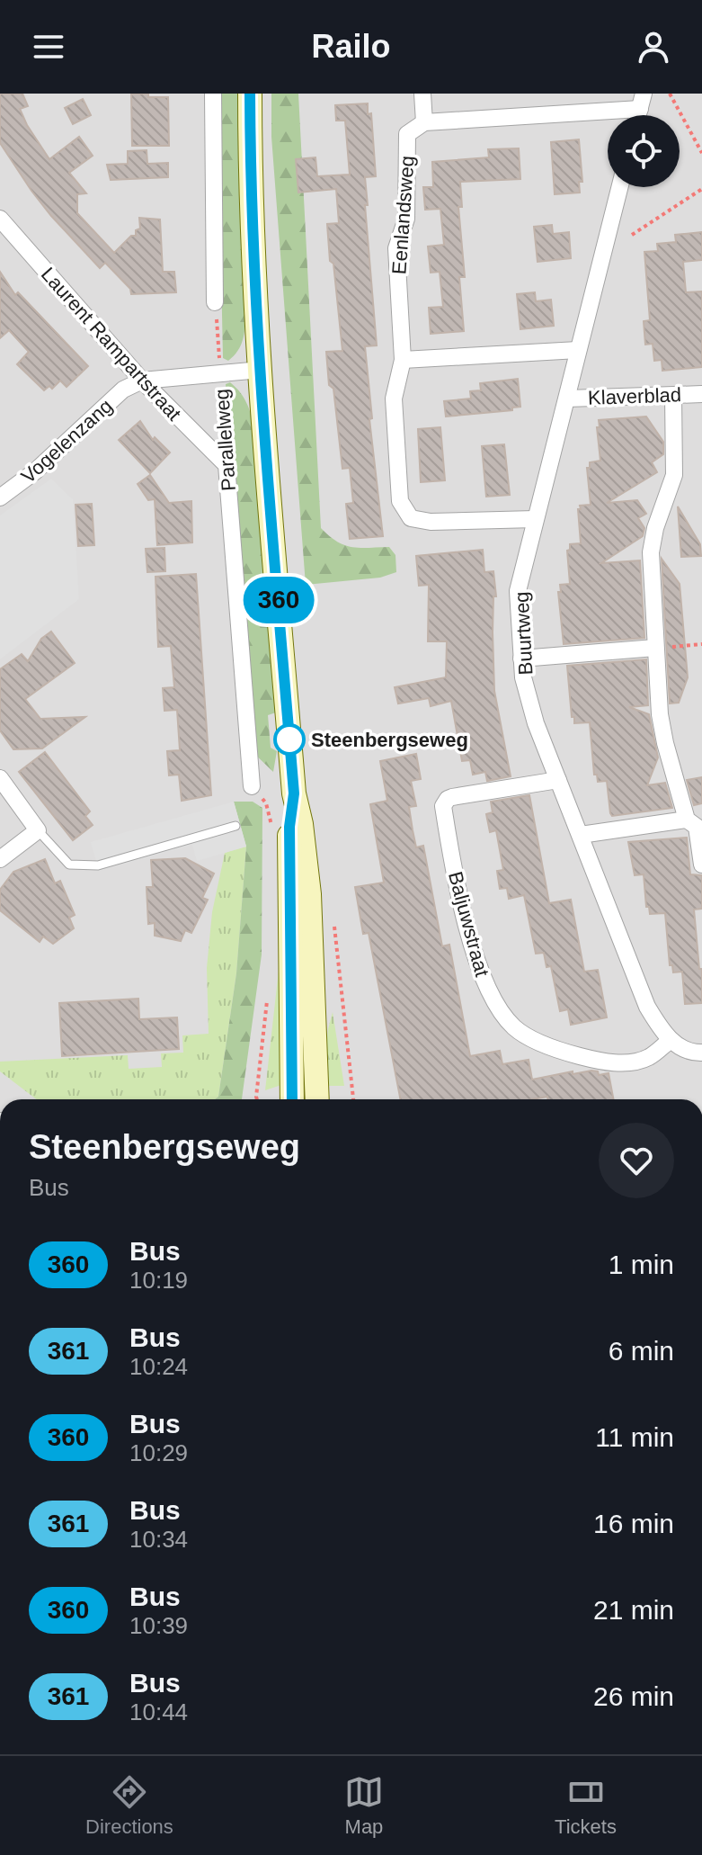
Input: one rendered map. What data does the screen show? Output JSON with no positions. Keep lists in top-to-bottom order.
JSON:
{
  "streets": {
    "street": [
      "Eenlandsweg",
      "Laurent Rampartstraat",
      "Klaverblad",
      "Parallelweg",
      "Vogelenzang",
      "Buurtweg",
      "Baljuwstraat"
    ]
  },
  "crossings": [
    ["Eenlandsweg", "Buurtweg"],
    ["Laurent Rampartstraat", "Parallelweg"],
    ["Laurent Rampartstraat", "Vogelenzang"],
    ["Klaverblad", "Buurtweg"],
    ["Parallelweg", "Vogelenzang"],
    ["Buurtweg", "Baljuwstraat"]
  ],
  "places": ["Steenbergseweg"],
  "lines": ["bus line 360"],
  "page": {
    "header": "Railo",
    "on_map": "360",
    "heading": ["Steenbergseweg", "Bus"],
    "list": [
      {
        "mark": "360",
        "name": "Bus",
        "note": "10:19",
        "value": "1 min"
      },
      {
        "mark": "361",
        "name": "Bus",
        "note": "10:24",
        "value": "6 min"
      },
      {
        "mark": "360",
        "name": "Bus",
        "note": "10:29",
        "value": "11 min"
      },
      {
        "mark": "361",
        "name": "Bus",
        "note": "10:34",
        "value": "16 min"
      },
      {
        "mark": "360",
        "name": "Bus",
        "note": "10:39",
        "value": "21 min"
      },
      {
        "mark": "361",
        "name": "Bus",
        "note": "10:44",
        "value": "26 min"
      }
    ],
    "tabs": ["Directions", "Map", "Tickets"]
  }
}
